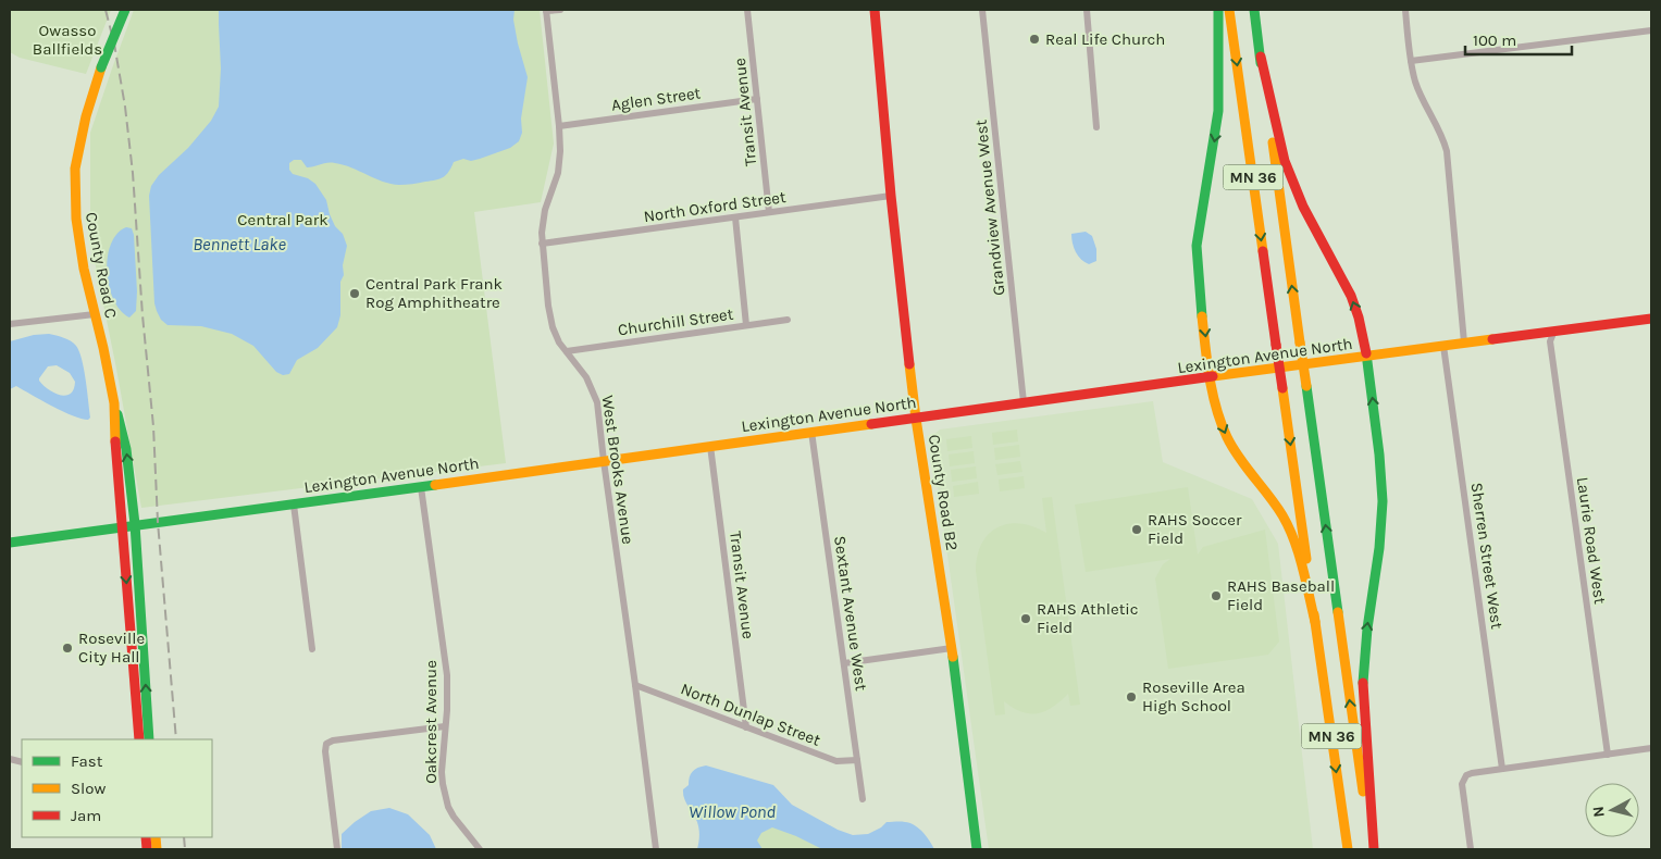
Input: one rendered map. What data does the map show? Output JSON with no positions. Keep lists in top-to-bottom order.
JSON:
{
  "streets": {
    "main road": [
      "MN 36",
      "County Road C",
      "Lexington Avenue North",
      "County Road B2"
    ],
    "street": [
      "Aglen Street",
      "Transit Avenue",
      "North Oxford Street",
      "Grandview Avenue West",
      "Churchill Street",
      "West Brooks Avenue",
      "Laurie Road West",
      "Sherren Street West",
      "Sextant Avenue West",
      "North Dunlap Street",
      "Oakcrest Avenue"
    ]
  },
  "crossings": [
    ["Aglen Street", "Transit Avenue"],
    ["Aglen Street", "West Brooks Avenue"],
    ["Transit Avenue", "North Oxford Street"],
    ["Transit Avenue", "Lexington Avenue North"],
    ["Transit Avenue", "North Dunlap Street"],
    ["North Oxford Street", "West Brooks Avenue"],
    ["North Oxford Street", "County Road B2"],
    ["Grandview Avenue West", "Lexington Avenue North"],
    ["County Road C", "Lexington Avenue North"],
    ["Churchill Street", "West Brooks Avenue"],
    ["Lexington Avenue North", "West Brooks Avenue"],
    ["Lexington Avenue North", "County Road B2"],
    ["Lexington Avenue North", "Laurie Road West"],
    ["Lexington Avenue North", "Sherren Street West"],
    ["Lexington Avenue North", "Sextant Avenue West"],
    ["Lexington Avenue North", "Oakcrest Avenue"],
    ["West Brooks Avenue", "North Dunlap Street"],
    ["Sextant Avenue West", "North Dunlap Street"]
  ],
  "water": ["Bennett Lake", "Willow Pond"],
  "parks": ["Owasso Ballfields", "Central Park"],
  "places": [
    "Real Life Church",
    "Central Park Frank Rog Amphitheatre",
    "RAHS Soccer Field",
    "RAHS Baseball Field",
    "RAHS Athletic Field",
    "Roseville City Hall",
    "Roseville Area High School"
  ],
  "legend": ["Fast", "Slow", "Jam"],
  "scale_bar": "100 m",
  "north": "left"
}
